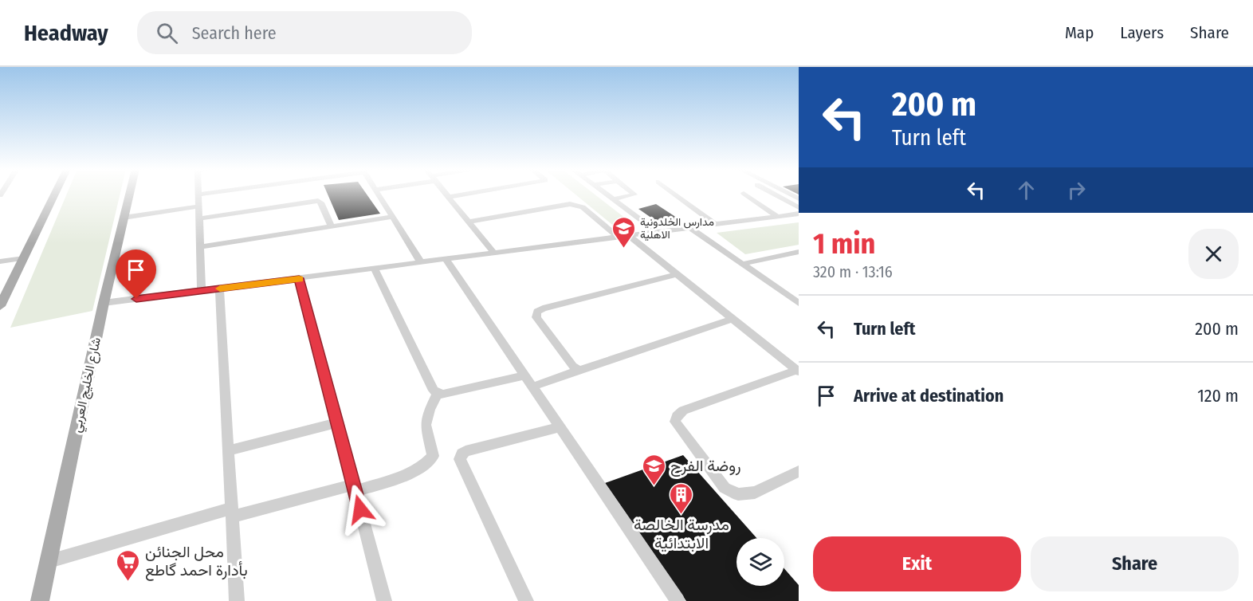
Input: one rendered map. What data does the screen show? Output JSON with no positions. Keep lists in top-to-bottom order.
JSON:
{
  "streets": {
    "main road": ["شارع الخليج العربي"]
  },
  "places": {
    "school or university": ["مدارس الخلدونية الاهلية", "روضة الفرح"],
    "building": ["مدرسة الخالصة الابتدائية"],
    "supermarket": ["محل الجنائن بأدارة احمد گاطع"]
  },
  "page": {
    "header": "Headway",
    "search": "Search here",
    "nav": ["Map", "Layers", "Share"],
    "turn": ["200 m", "Turn left"],
    "heading": ["1 min", "320 m · 13:16"],
    "list": [
      {
        "name": "Turn left",
        "value": "200 m"
      },
      {
        "name": "Arrive at destination",
        "value": "120 m"
      }
    ],
    "buttons": ["Exit", "Share"]
  }
}
